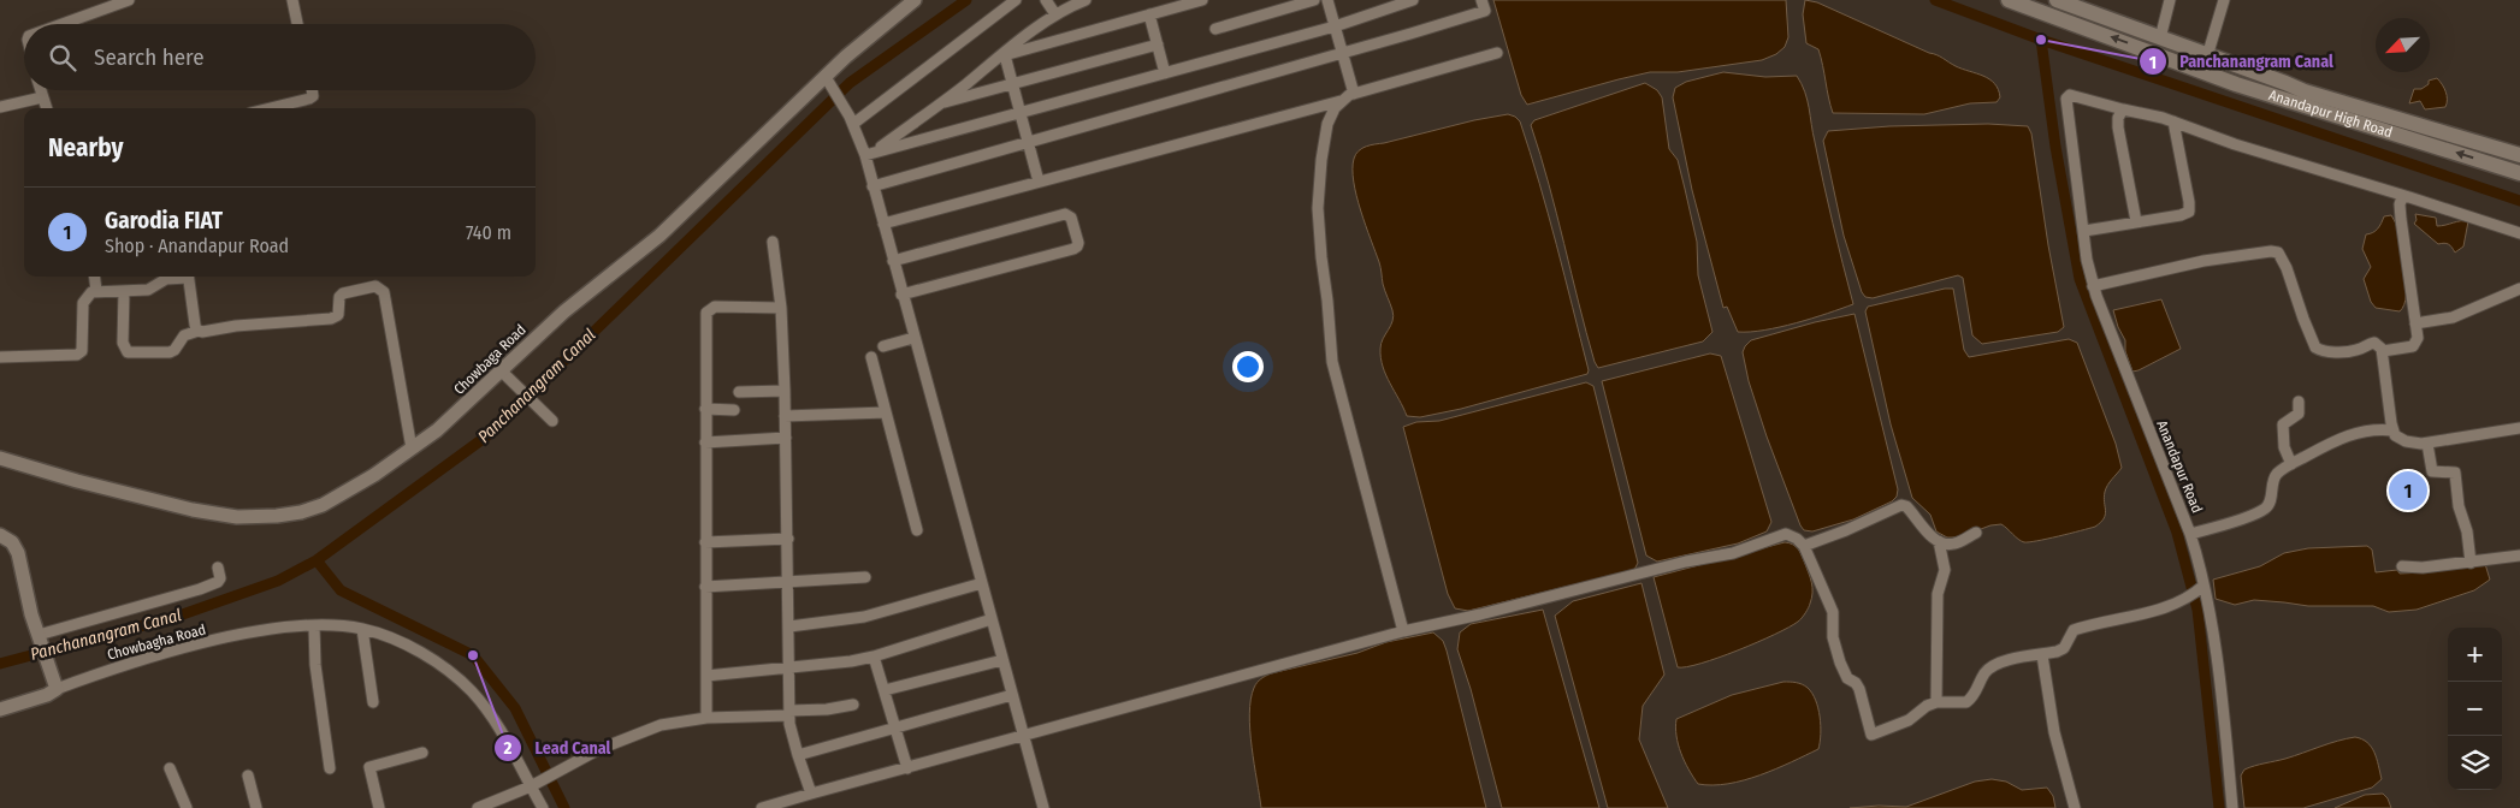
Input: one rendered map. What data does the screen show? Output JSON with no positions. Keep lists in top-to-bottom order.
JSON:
{
  "streets": {
    "main road": ["Anandapur High Road"],
    "street": ["Chowbaga Road", "Anandapur Road", "Chowbagha Road"]
  },
  "water": ["Panchanangram Canal"],
  "places": ["Panchanangram Canal", "Lead Canal"],
  "north": "bottom left",
  "page": {
    "search": "Search here",
    "heading": "Nearby",
    "list": [
      {
        "mark": "1",
        "name": "Garodia FIAT",
        "note": "Shop · Anandapur Road",
        "value": "740 m"
      }
    ],
    "pins": "1",
    "map_buttons": ["+", "−"]
  }
}
